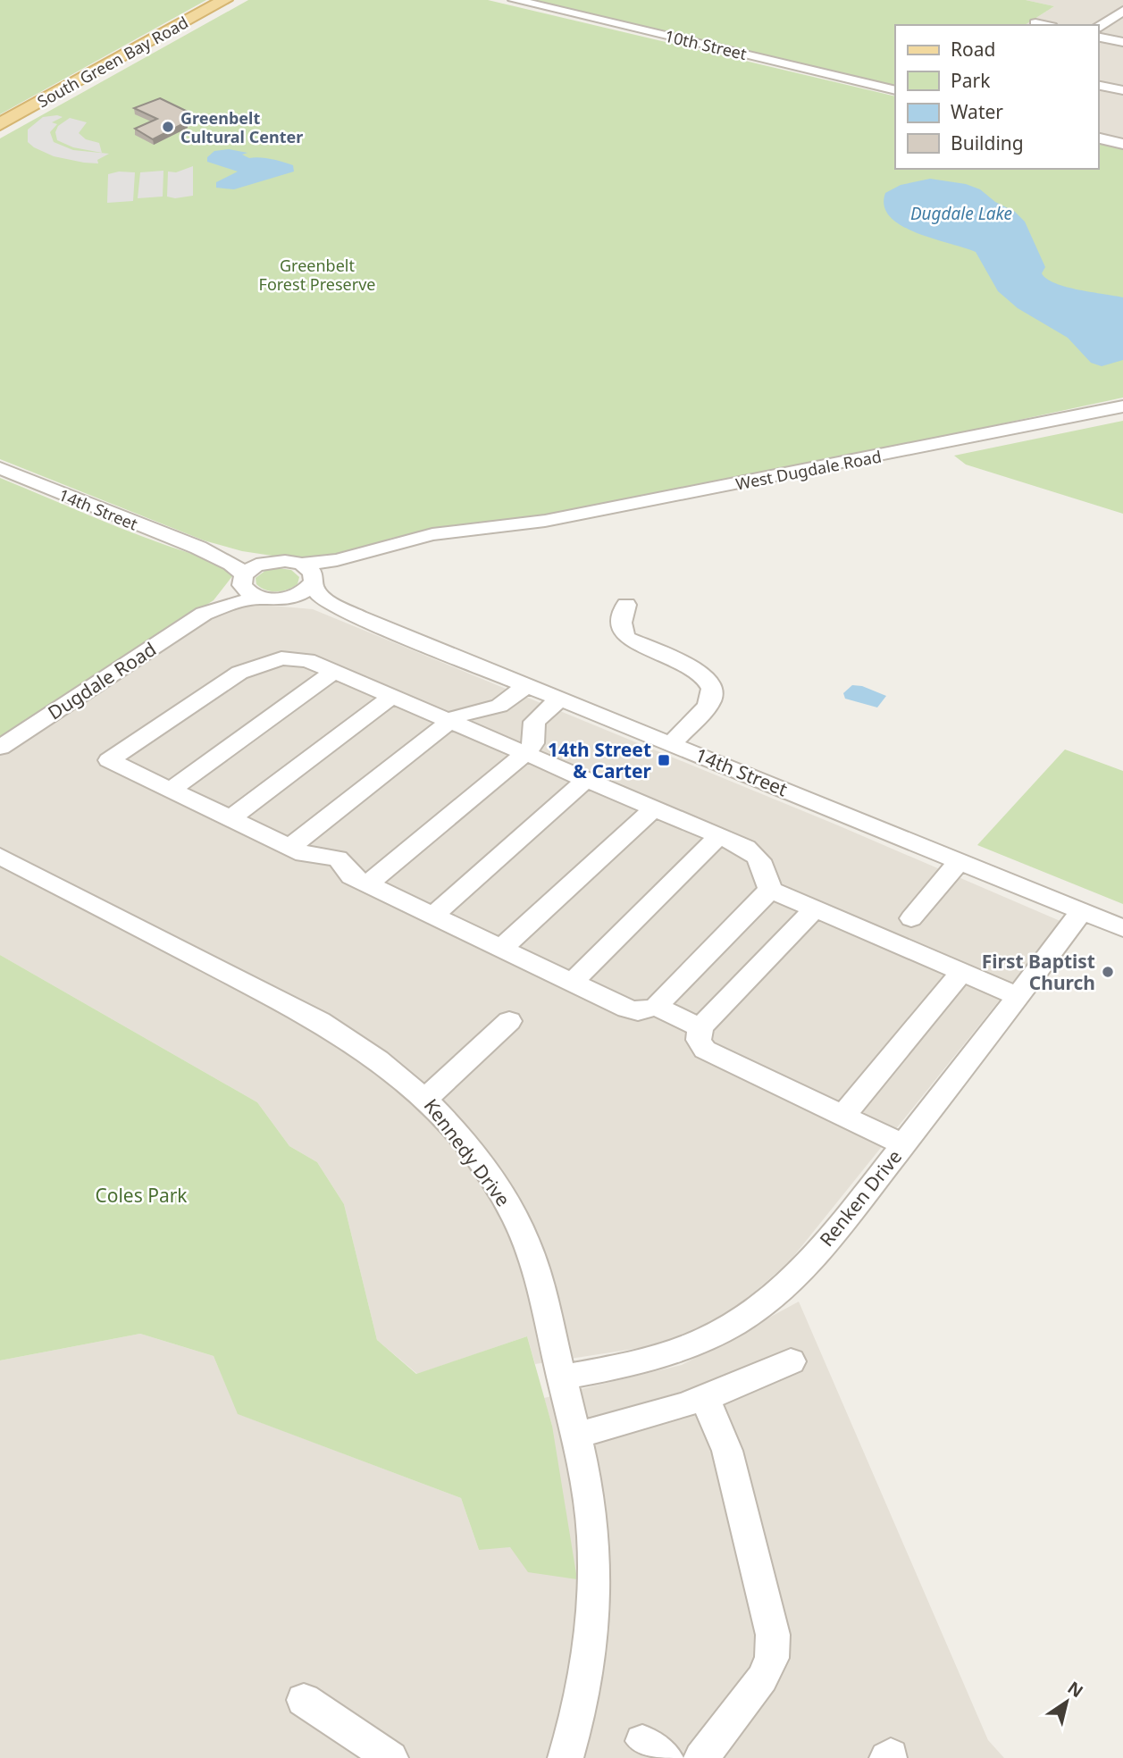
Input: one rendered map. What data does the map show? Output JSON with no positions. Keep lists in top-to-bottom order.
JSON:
{
  "streets": {
    "main road": ["South Green Bay Road"],
    "street": [
      "10th Street",
      "West Dugdale Road",
      "14th Street",
      "Dugdale Road",
      "Kennedy Drive",
      "Renken Drive"
    ]
  },
  "crossings": [
    ["West Dugdale Road", "14th Street"],
    ["14th Street", "Dugdale Road"],
    ["14th Street", "Renken Drive"],
    ["Kennedy Drive", "Renken Drive"]
  ],
  "water": ["Dugdale Lake"],
  "parks": ["Greenbelt Forest Preserve", "Coles Park"],
  "places": {
    "other": ["Greenbelt Cultural Center", "First Baptist Church"],
    "transit": ["14th Street & Carter"]
  },
  "legend": [
    "Road",
    "Park",
    "Water",
    "Building"
  ],
  "north": "top right"
}
